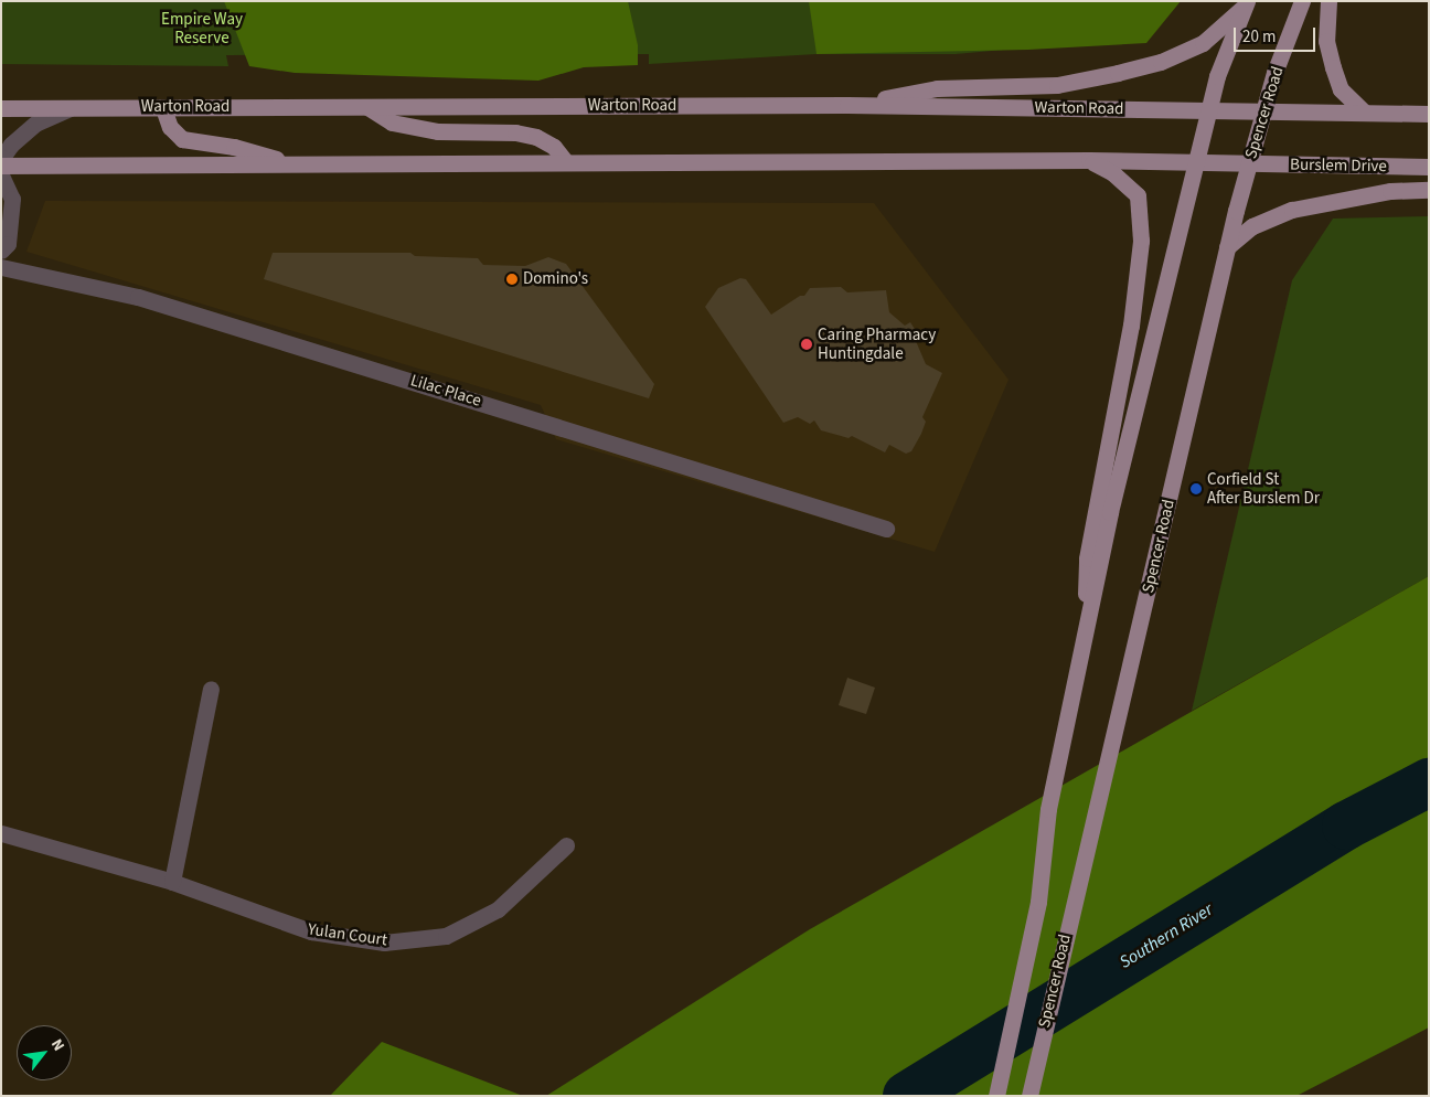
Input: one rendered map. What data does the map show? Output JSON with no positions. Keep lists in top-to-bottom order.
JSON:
{
  "streets": {
    "main road": ["Warton Road", "Spencer Road", "Burslem Drive"],
    "street": ["Lilac Place", "Yulan Court"]
  },
  "crossings": [
    ["Warton Road", "Spencer Road"],
    ["Spencer Road", "Burslem Drive"]
  ],
  "water": ["Southern River"],
  "parks": ["Empire Way Reserve"],
  "places": ["Domino's", "Caring Pharmacy Huntingdale", "Corfield St After Burslem Dr"],
  "scale_bar": "20 m",
  "north": "top right"
}
